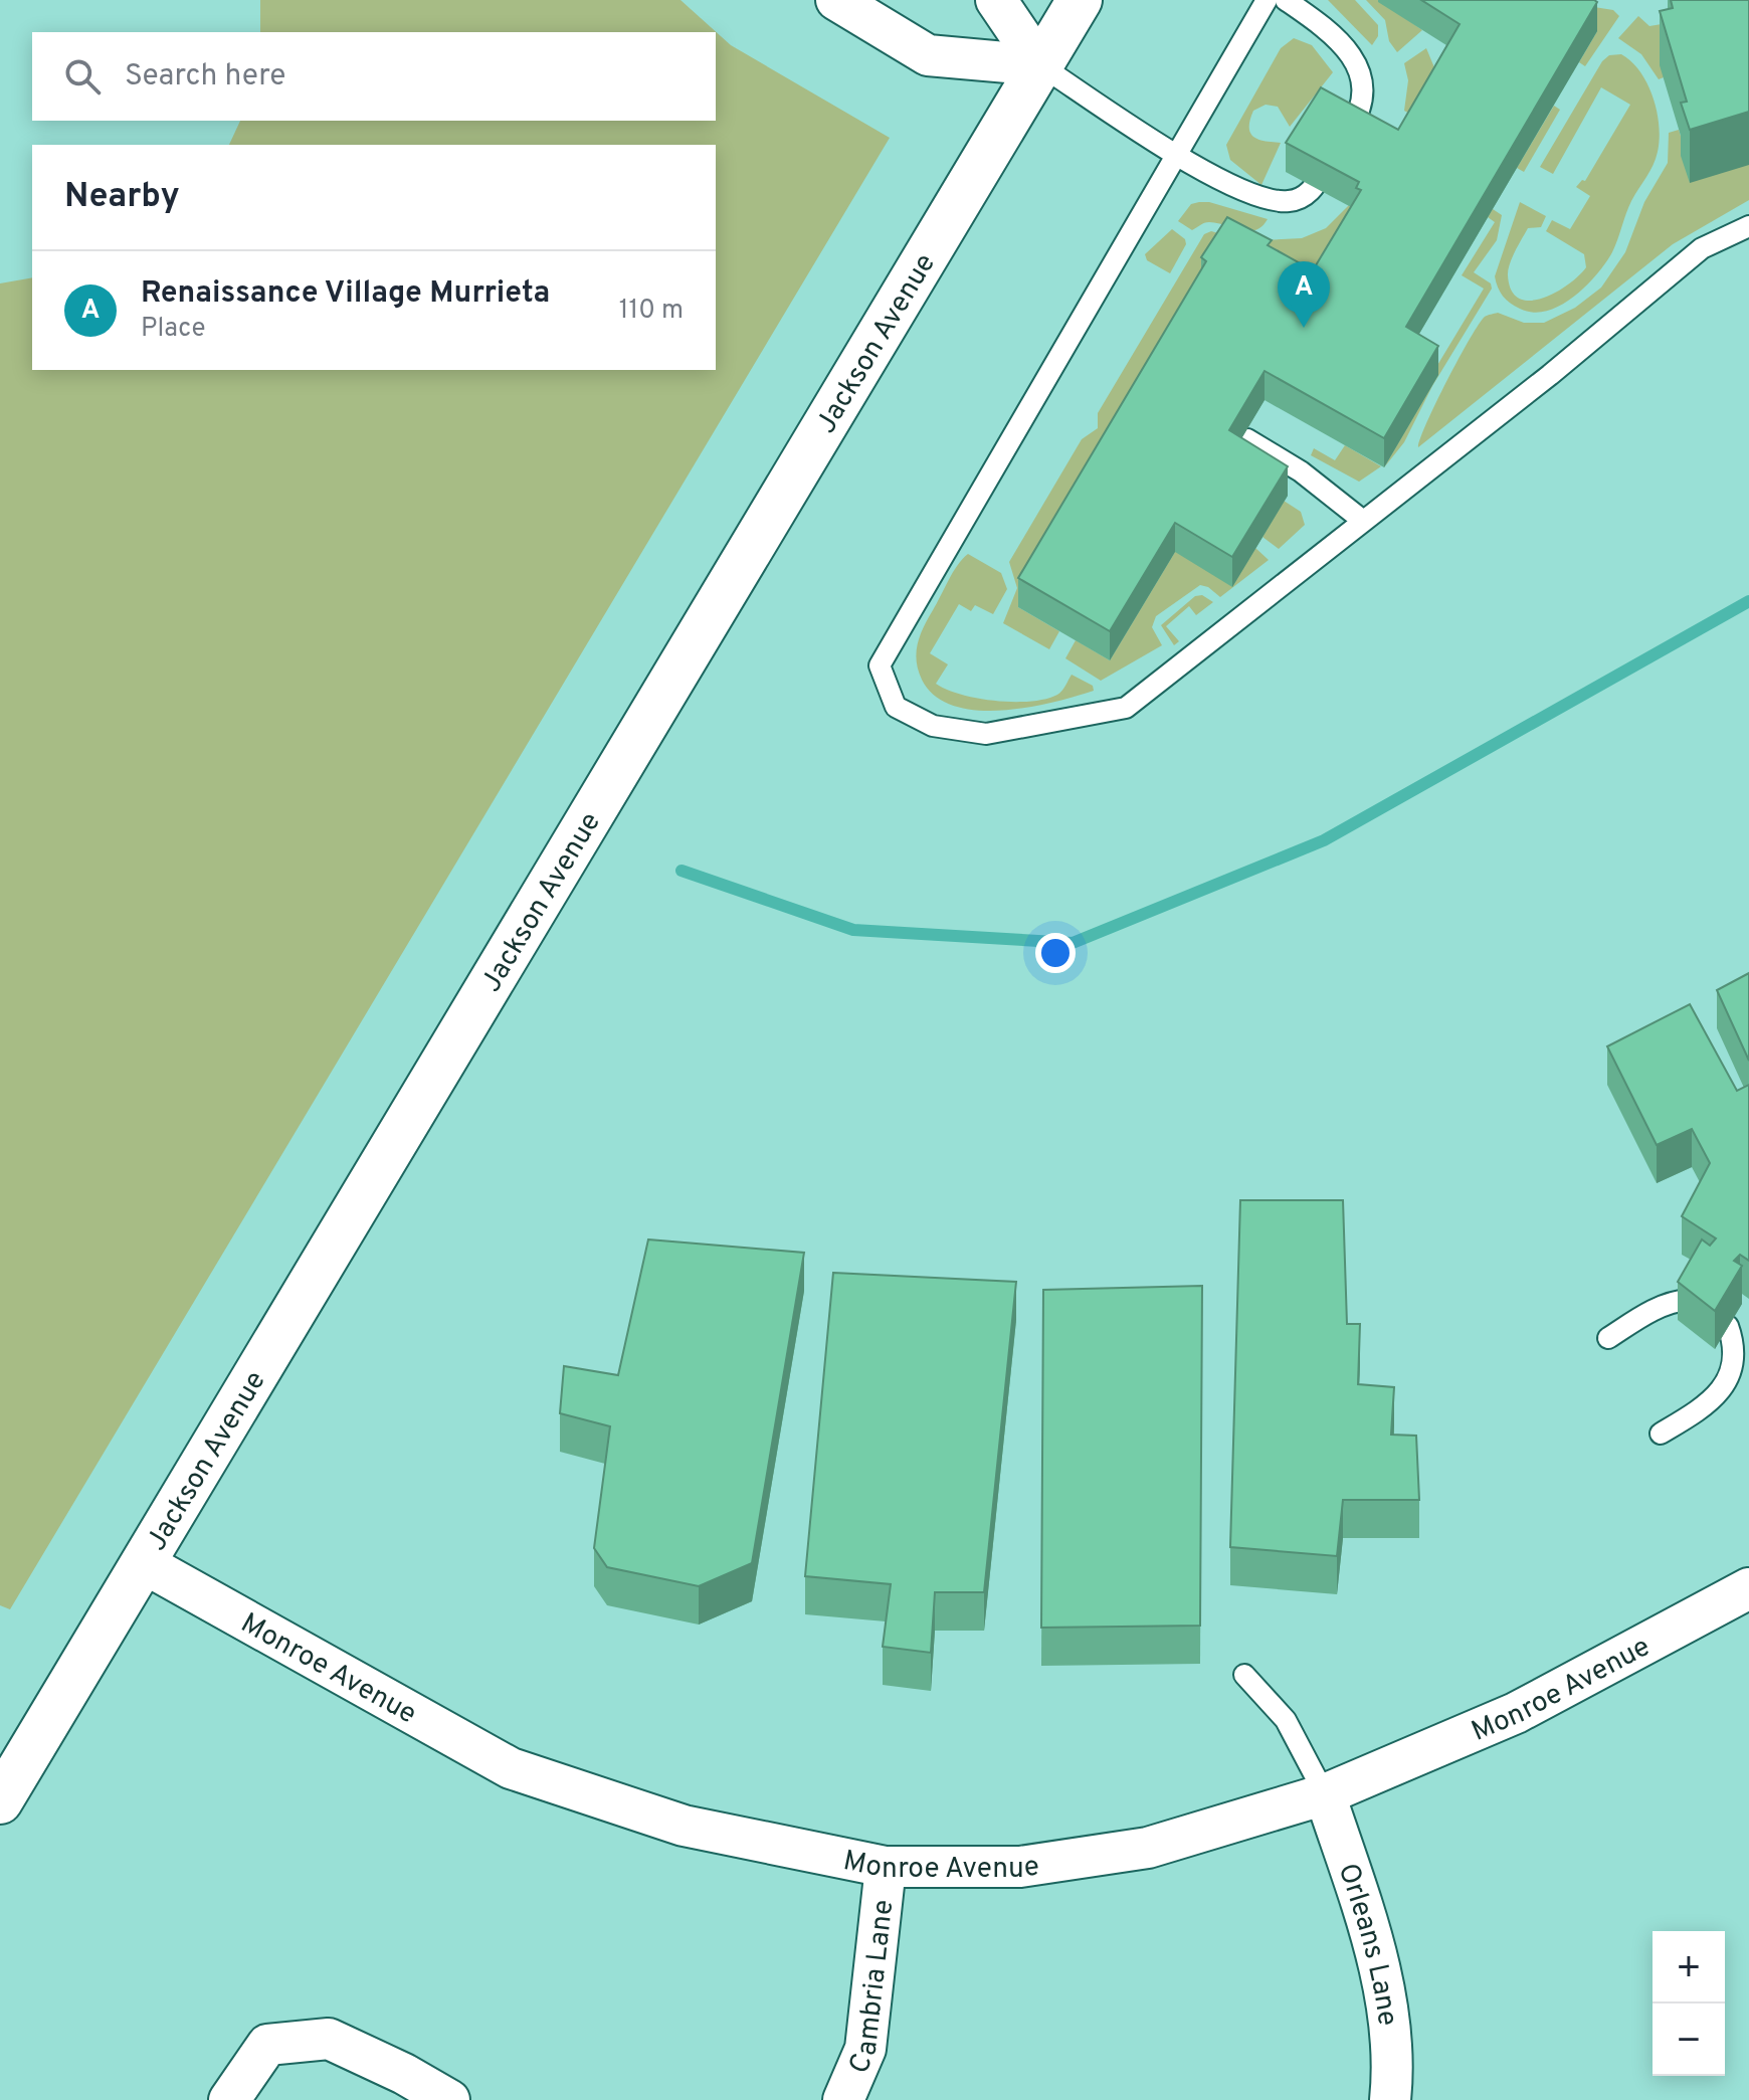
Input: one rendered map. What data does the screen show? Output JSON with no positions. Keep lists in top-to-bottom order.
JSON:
{
  "streets": {
    "main road": ["Jackson Avenue"],
    "street": ["Monroe Avenue", "Orleans Lane", "Cambria Lane"]
  },
  "crossings": [
    ["Jackson Avenue", "Monroe Avenue"],
    ["Monroe Avenue", "Orleans Lane"],
    ["Monroe Avenue", "Cambria Lane"]
  ],
  "page": {
    "search": "Search here",
    "heading": "Nearby",
    "list": [
      {
        "mark": "A",
        "name": "Renaissance Village Murrieta",
        "note": "Place",
        "value": "110 m"
      }
    ],
    "pins": "A",
    "map_buttons": ["+", "−"]
  }
}
